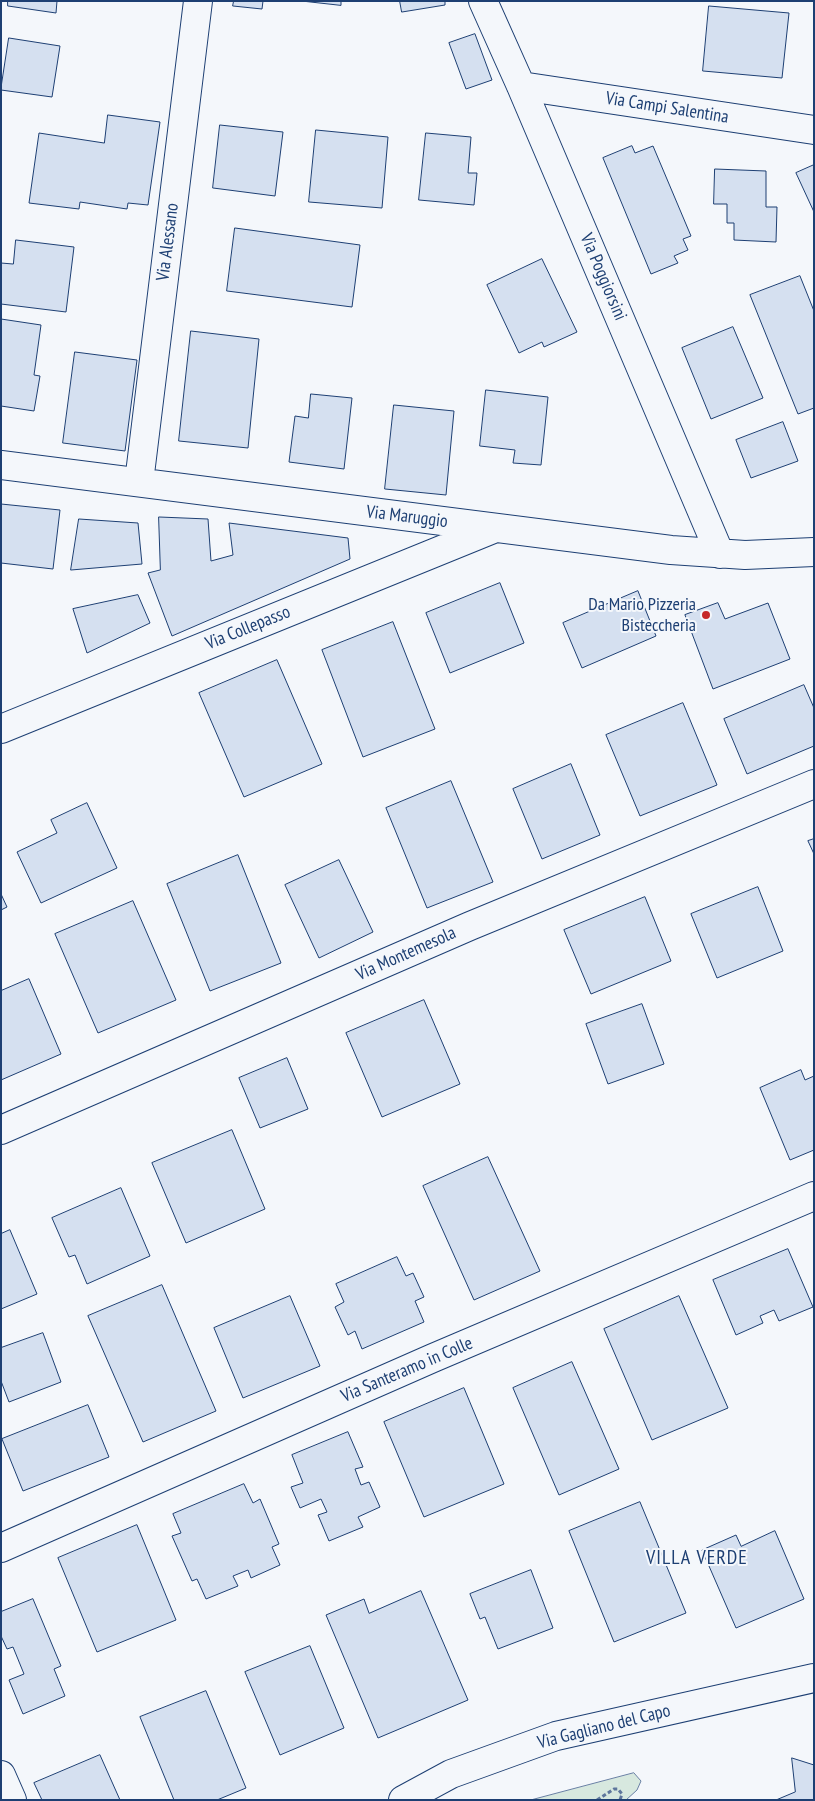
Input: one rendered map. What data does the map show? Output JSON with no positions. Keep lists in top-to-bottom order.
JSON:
{
  "streets": {
    "street": [
      "Via Campi Salentina",
      "Via Alessano",
      "Via Poggiorsini",
      "Via Maruggio",
      "Via Collepasso",
      "Via Montemesola",
      "Via Santeramo in Colle",
      "Via Gagliano del Capo"
    ]
  },
  "crossings": [
    ["Via Campi Salentina", "Via Poggiorsini"],
    ["Via Alessano", "Via Maruggio"],
    ["Via Poggiorsini", "Via Maruggio"],
    ["Via Maruggio", "Via Collepasso"]
  ],
  "districts": ["VILLA VERDE"],
  "places": ["Da Mario Pizzeria Bisteccheria"]
}
